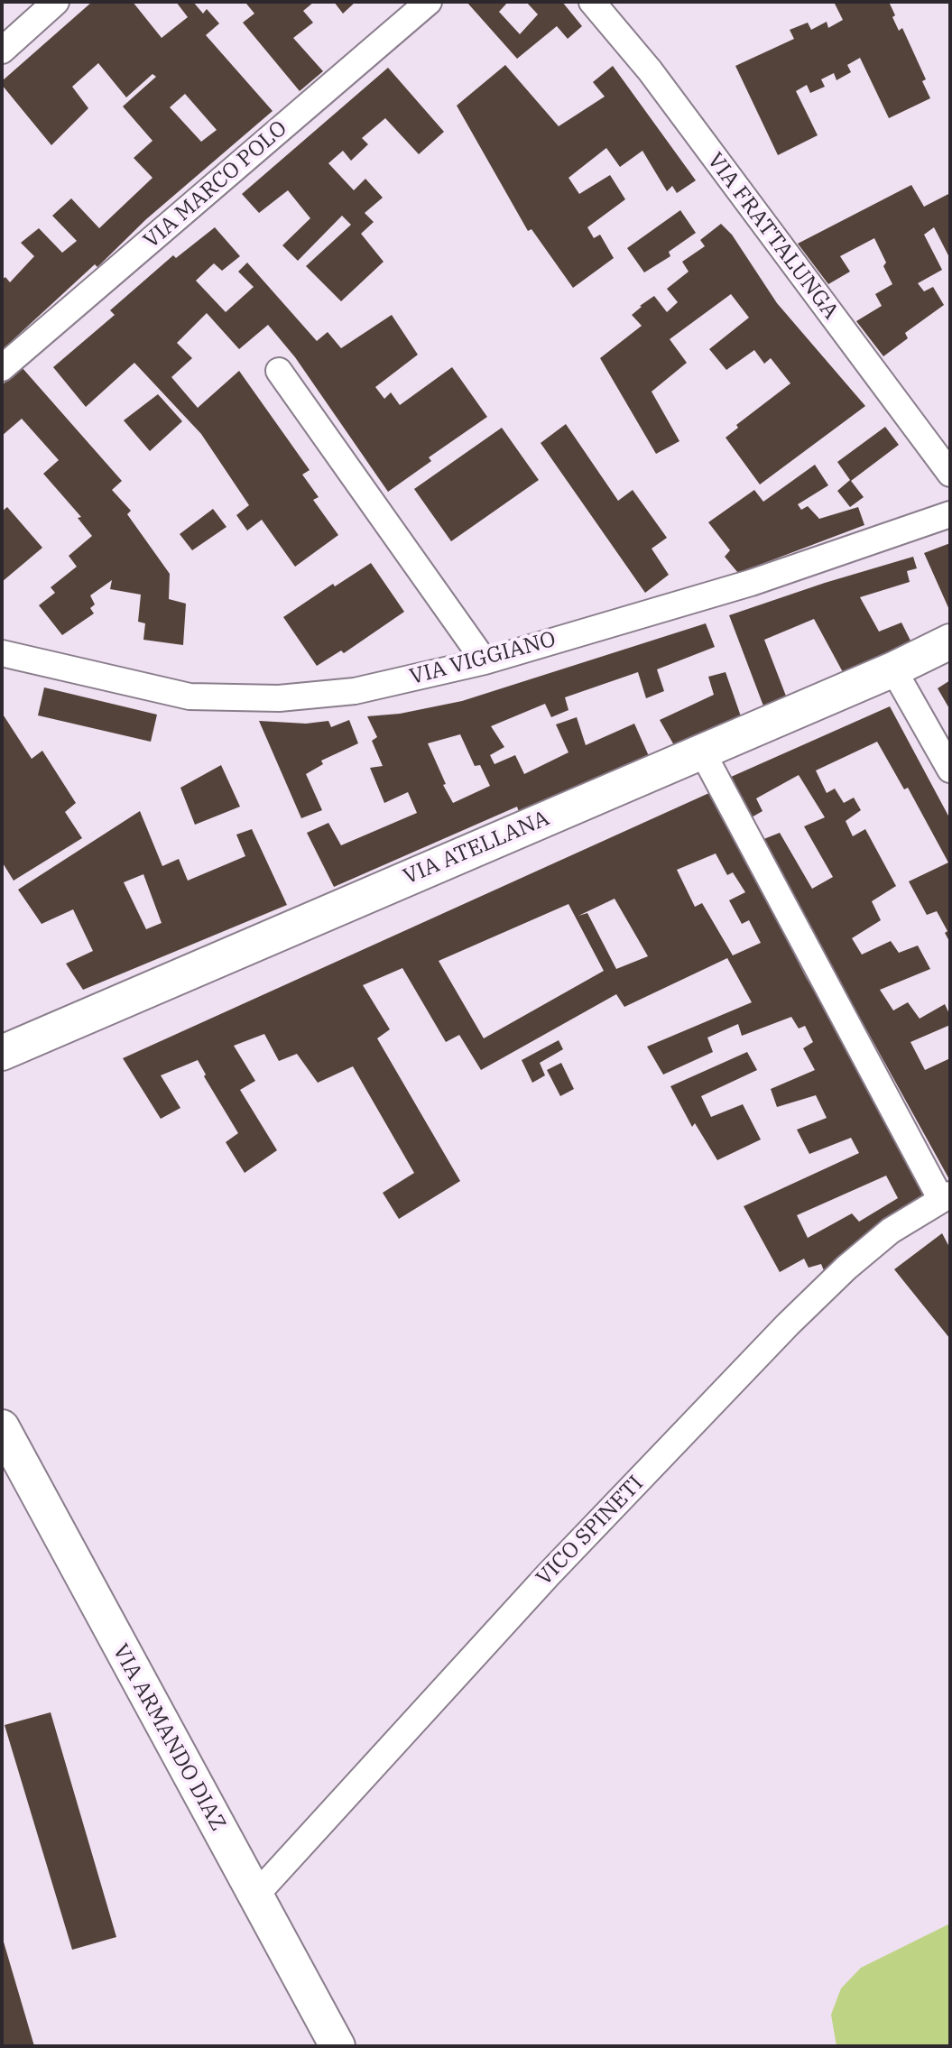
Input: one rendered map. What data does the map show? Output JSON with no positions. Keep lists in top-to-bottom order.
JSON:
{
  "streets": {
    "main road": ["VIA ATELLANA", "VIA ARMANDO DIAZ"],
    "street": [
      "VIA MARCO POLO",
      "VIA FRATTALUNGA",
      "VIA VIGGIANO",
      "VICO SPINETI"
    ]
  },
  "crossings": [
    ["VICO SPINETI", "VIA ARMANDO DIAZ"]
  ]
}
